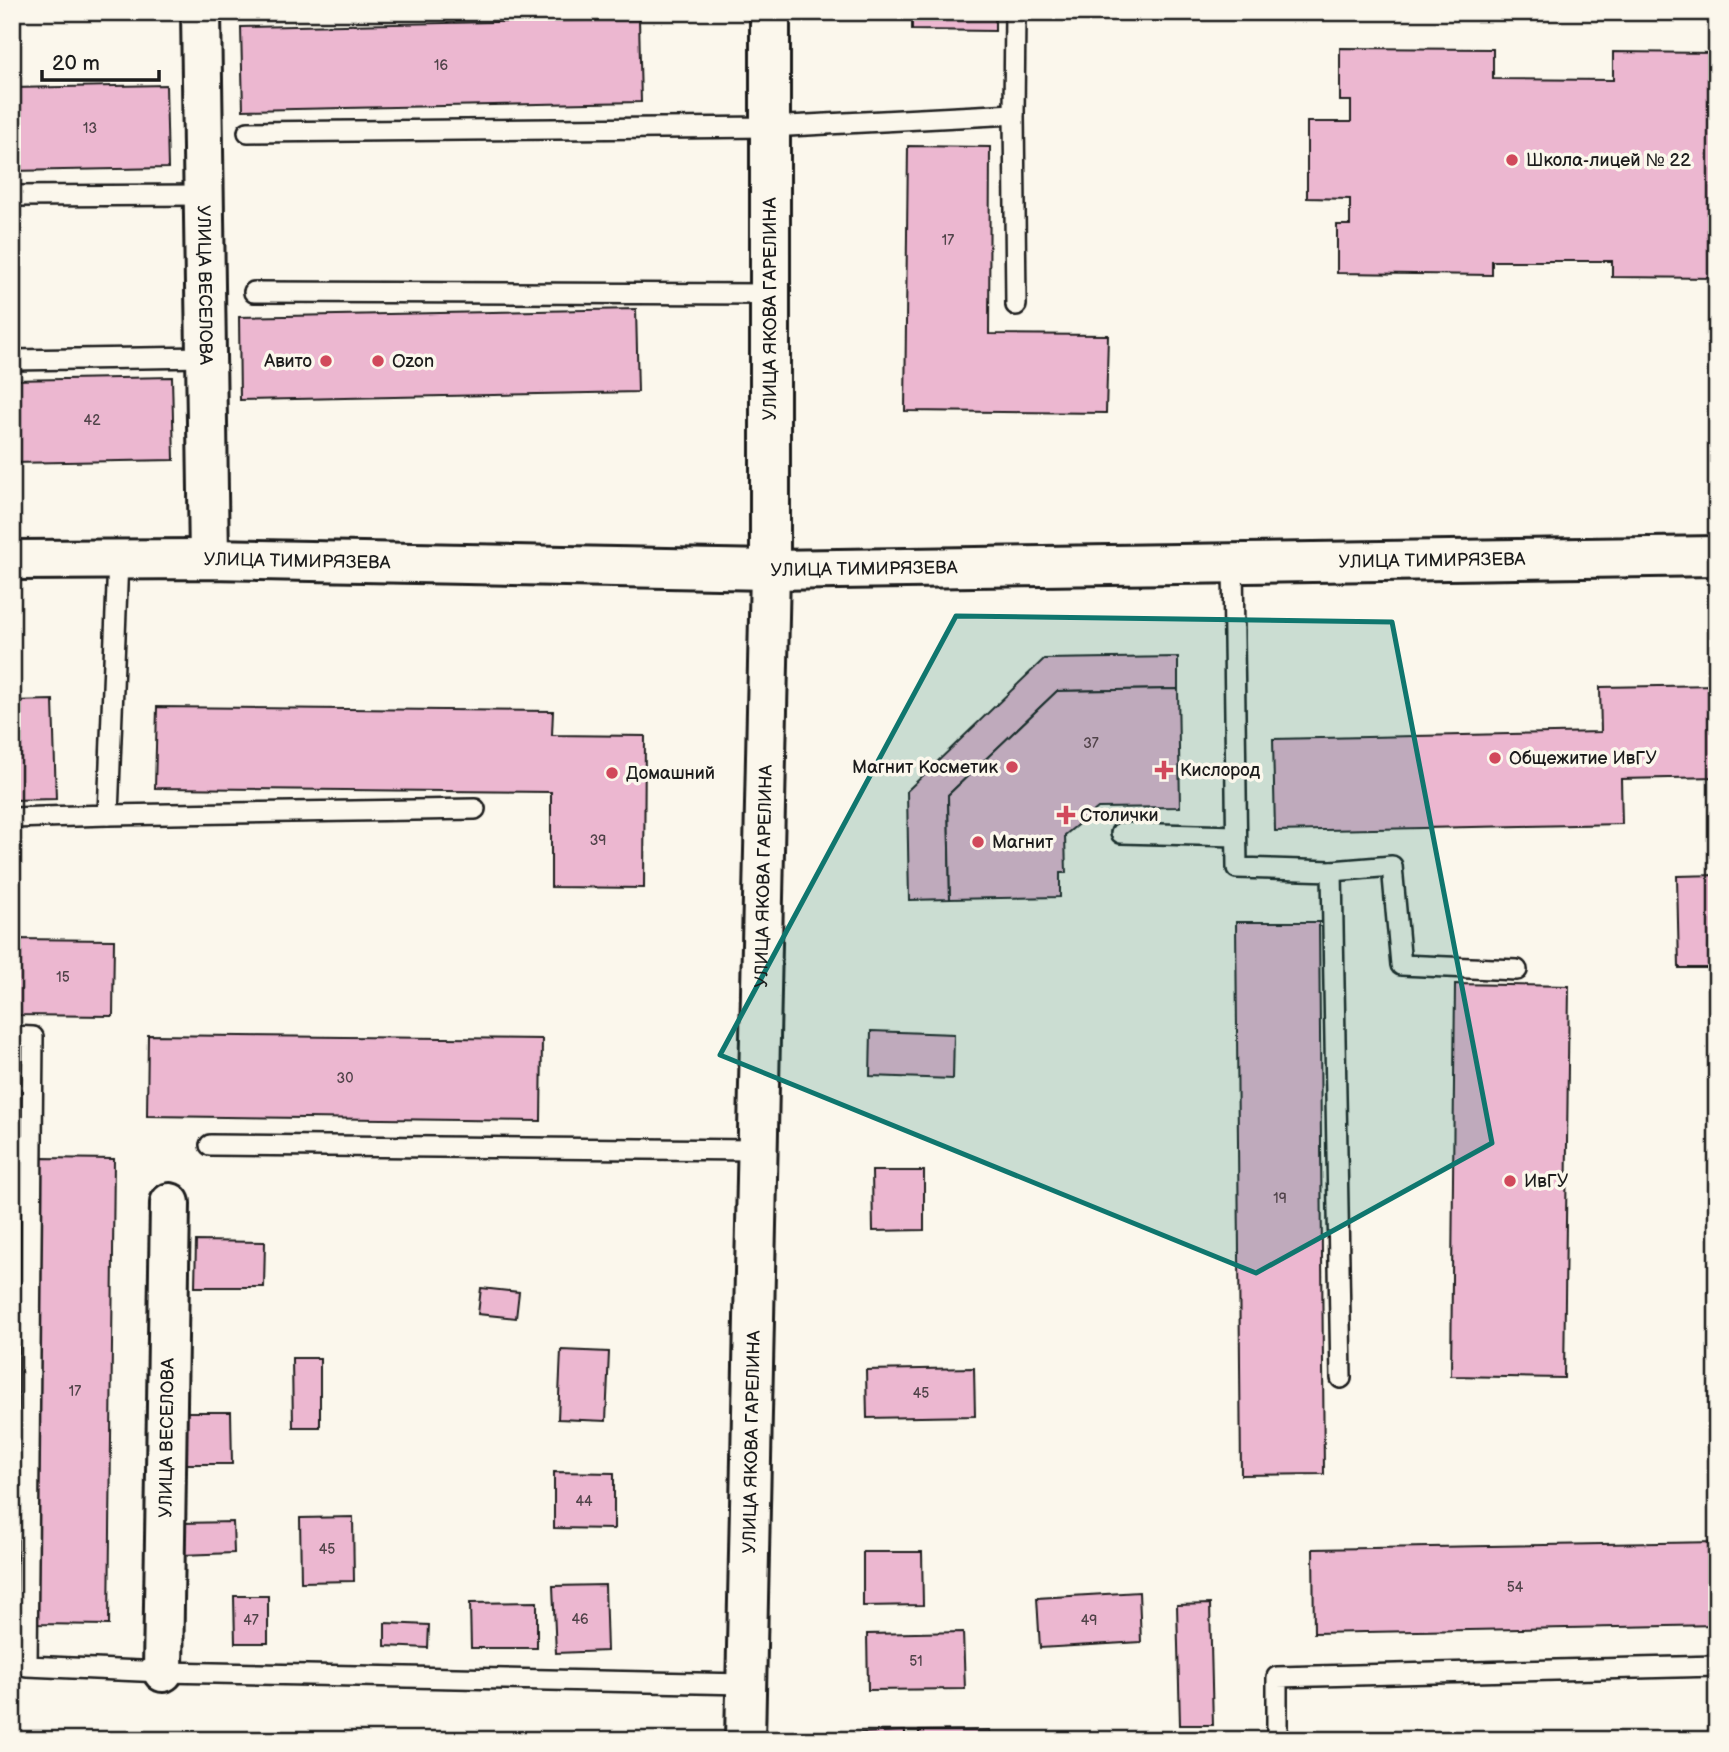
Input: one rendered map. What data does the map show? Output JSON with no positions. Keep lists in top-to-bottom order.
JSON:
{
  "streets": {
    "main road": ["УЛИЦА ВЕСЕЛОВА", "УЛИЦА ЯКОВА ГАРЕЛИНА", "УЛИЦА ТИМИРЯЗЕВА"]
  },
  "crossings": [
    ["УЛИЦА ВЕСЕЛОВА", "УЛИЦА ТИМИРЯЗЕВА"],
    ["УЛИЦА ЯКОВА ГАРЕЛИНА", "УЛИЦА ТИМИРЯЗЕВА"]
  ],
  "places": {
    "other": [
      "Школа-лицей № 22",
      "Авито",
      "Ozon",
      "Общежитие ИвГУ",
      "Магнит Косметик",
      "Домашний",
      "Магнит",
      "ИвГУ"
    ],
    "health": ["Кислород", "Столички"]
  },
  "house_numbers": [
    "16",
    "13",
    "17",
    "42",
    "37",
    "39",
    "15",
    "30",
    "19",
    "17",
    "45",
    "44",
    "45",
    "54",
    "46",
    "47",
    "49",
    "51"
  ],
  "scale_bar": "20 m"
}
